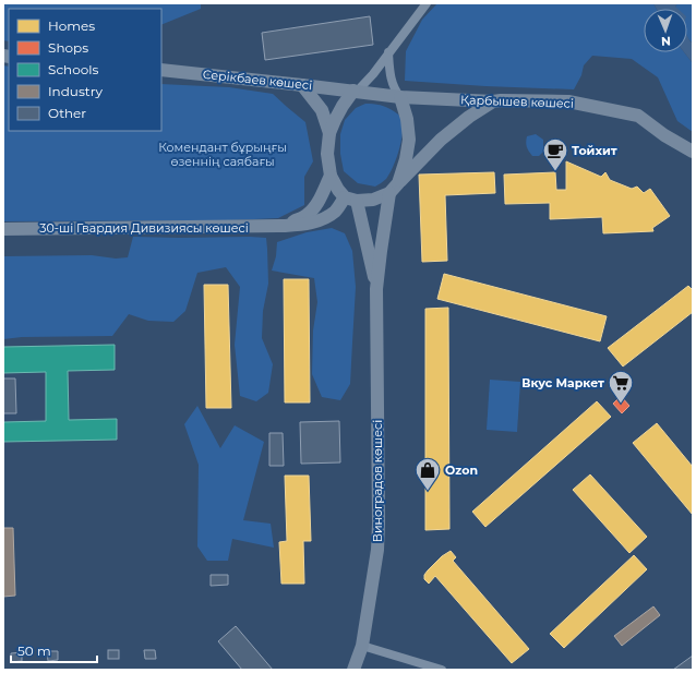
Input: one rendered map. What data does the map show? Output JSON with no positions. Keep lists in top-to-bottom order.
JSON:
{
  "streets": {
    "main road": [
      "Серікбаев көшесі",
      "Қарбышев көшесі",
      "30-ші Гвардия Дивизиясы көшесі",
      "Виноградов көшесі"
    ]
  },
  "crossings": [
    ["Серікбаев көшесі", "Қарбышев көшесі"],
    ["Серікбаев көшесі", "30-ші Гвардия Дивизиясы көшесі"],
    ["Қарбышев көшесі", "30-ші Гвардия Дивизиясы көшесі"]
  ],
  "parks": ["Комендант бұрыңғы өзеннің саябағы"],
  "places": {
    "cafe": ["Тойхит"],
    "supermarket": ["Вкус Маркет"],
    "shop": ["Ozon"]
  },
  "legend": [
    "Homes",
    "Shops",
    "Schools",
    "Industry",
    "Other"
  ],
  "scale_bar": "50 m",
  "north": "bottom"
}
